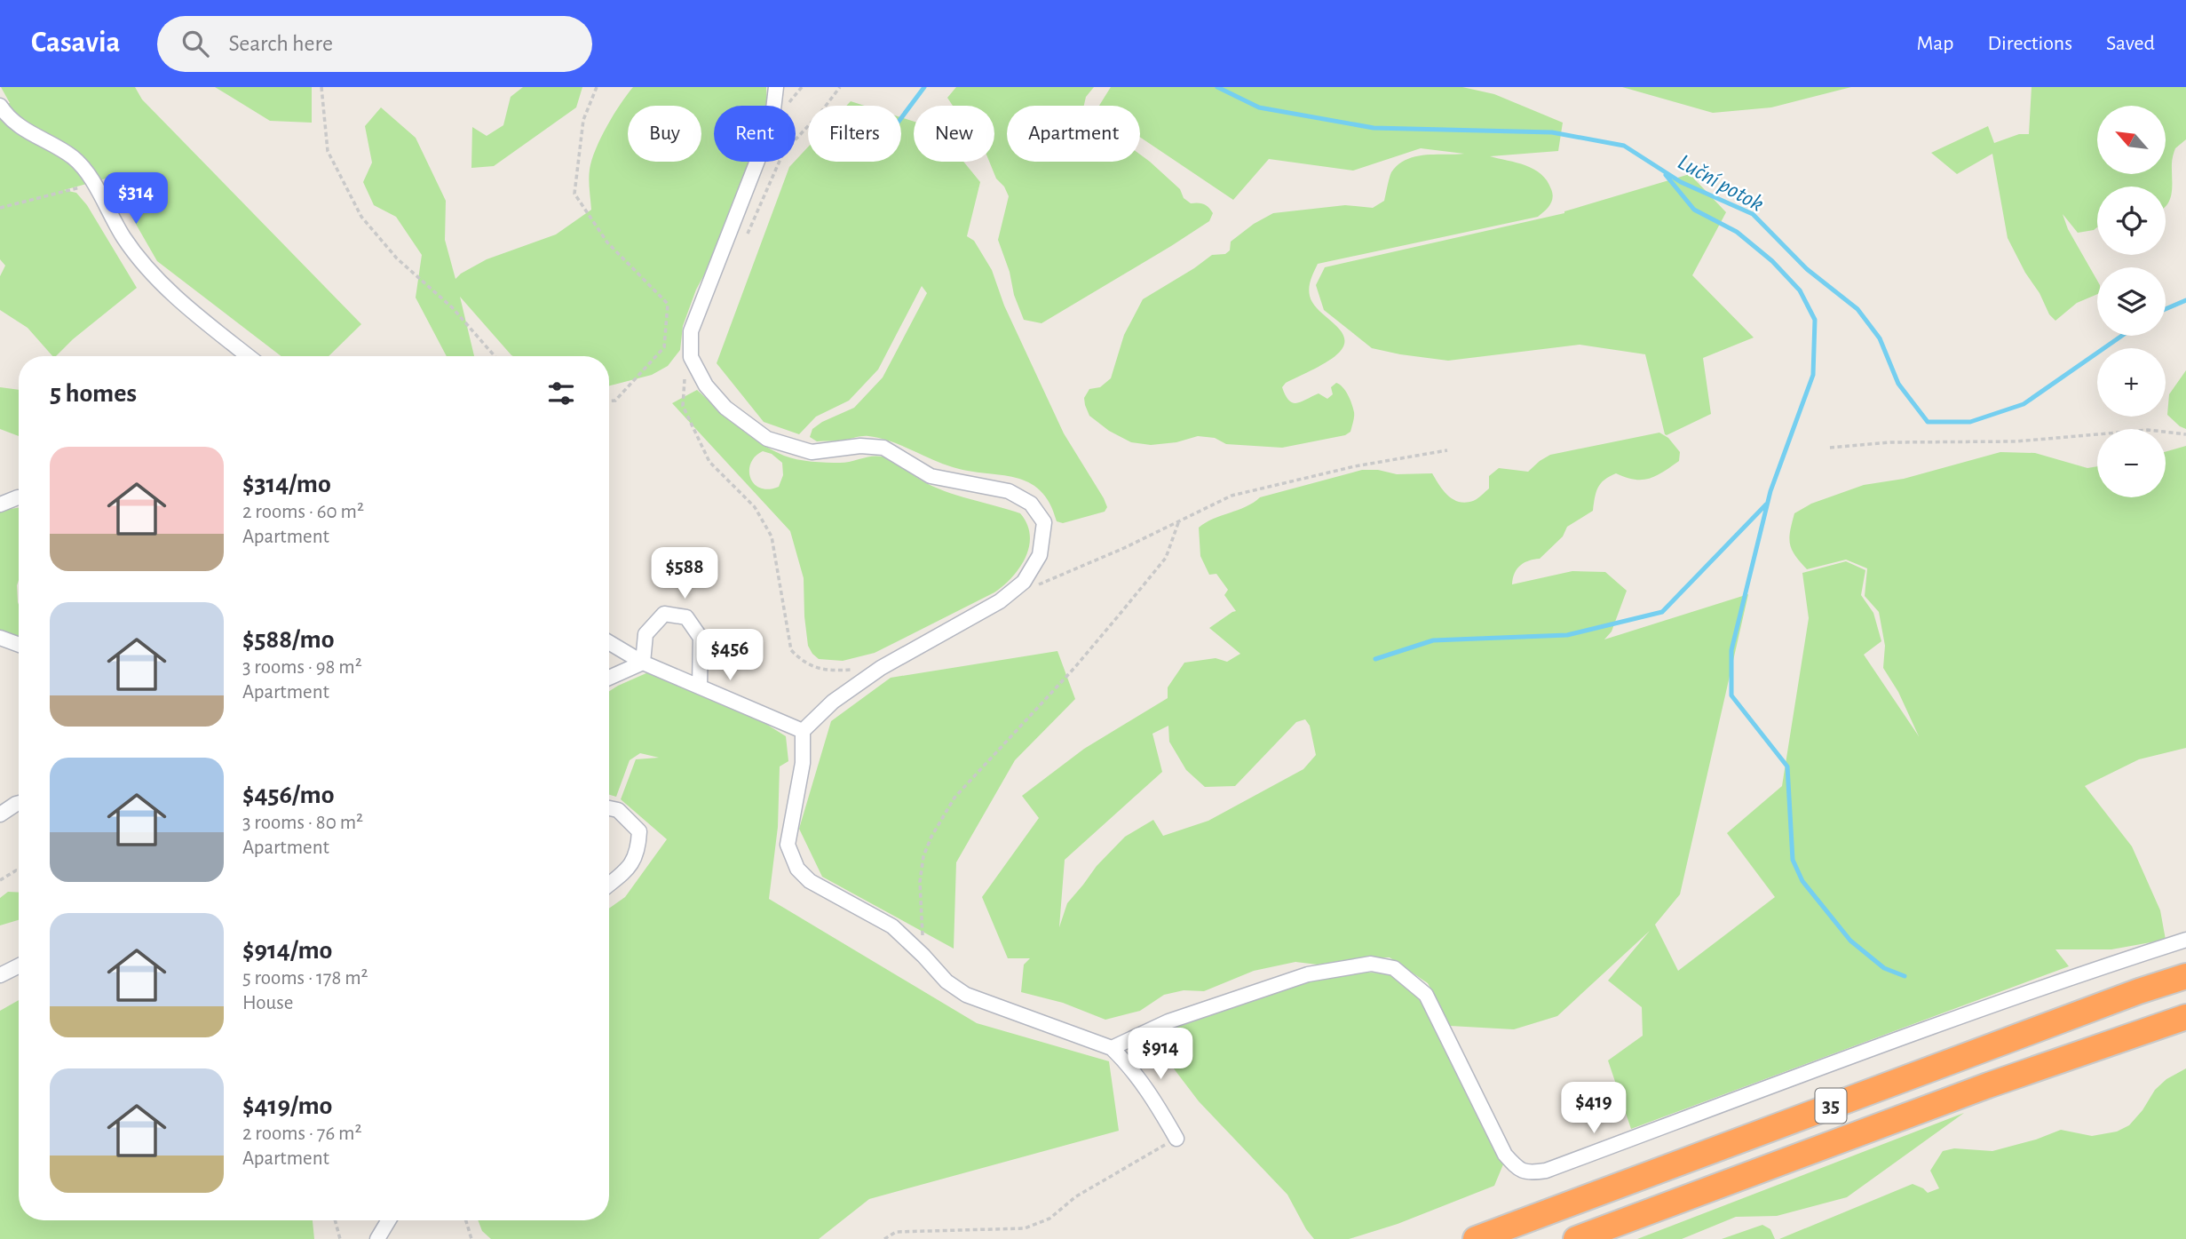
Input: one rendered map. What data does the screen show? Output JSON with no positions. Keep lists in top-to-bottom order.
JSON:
{
  "streets": {
    "highway": ["35"]
  },
  "water": ["Luční potok"],
  "north": "top left",
  "page": {
    "header": "Casavia",
    "search": "Search here",
    "nav": ["Map", "Directions", "Saved"],
    "map_buttons": ["+", "−"],
    "chip": [
      "Buy",
      "Rent",
      "Filters",
      "New",
      "Apartment"
    ],
    "price": [
      "$314",
      "$588",
      "$456",
      "$914",
      "$419"
    ],
    "heading": "5 homes",
    "list": [
      {
        "name": "$314/mo",
        "note": "2 rooms · 60 m² · Apartment"
      },
      {
        "name": "$588/mo",
        "note": "3 rooms · 98 m² · Apartment"
      },
      {
        "name": "$456/mo",
        "note": "3 rooms · 80 m² · Apartment"
      },
      {
        "name": "$914/mo",
        "note": "5 rooms · 178 m² · House"
      },
      {
        "name": "$419/mo",
        "note": "2 rooms · 76 m² · Apartment"
      }
    ]
  }
}
